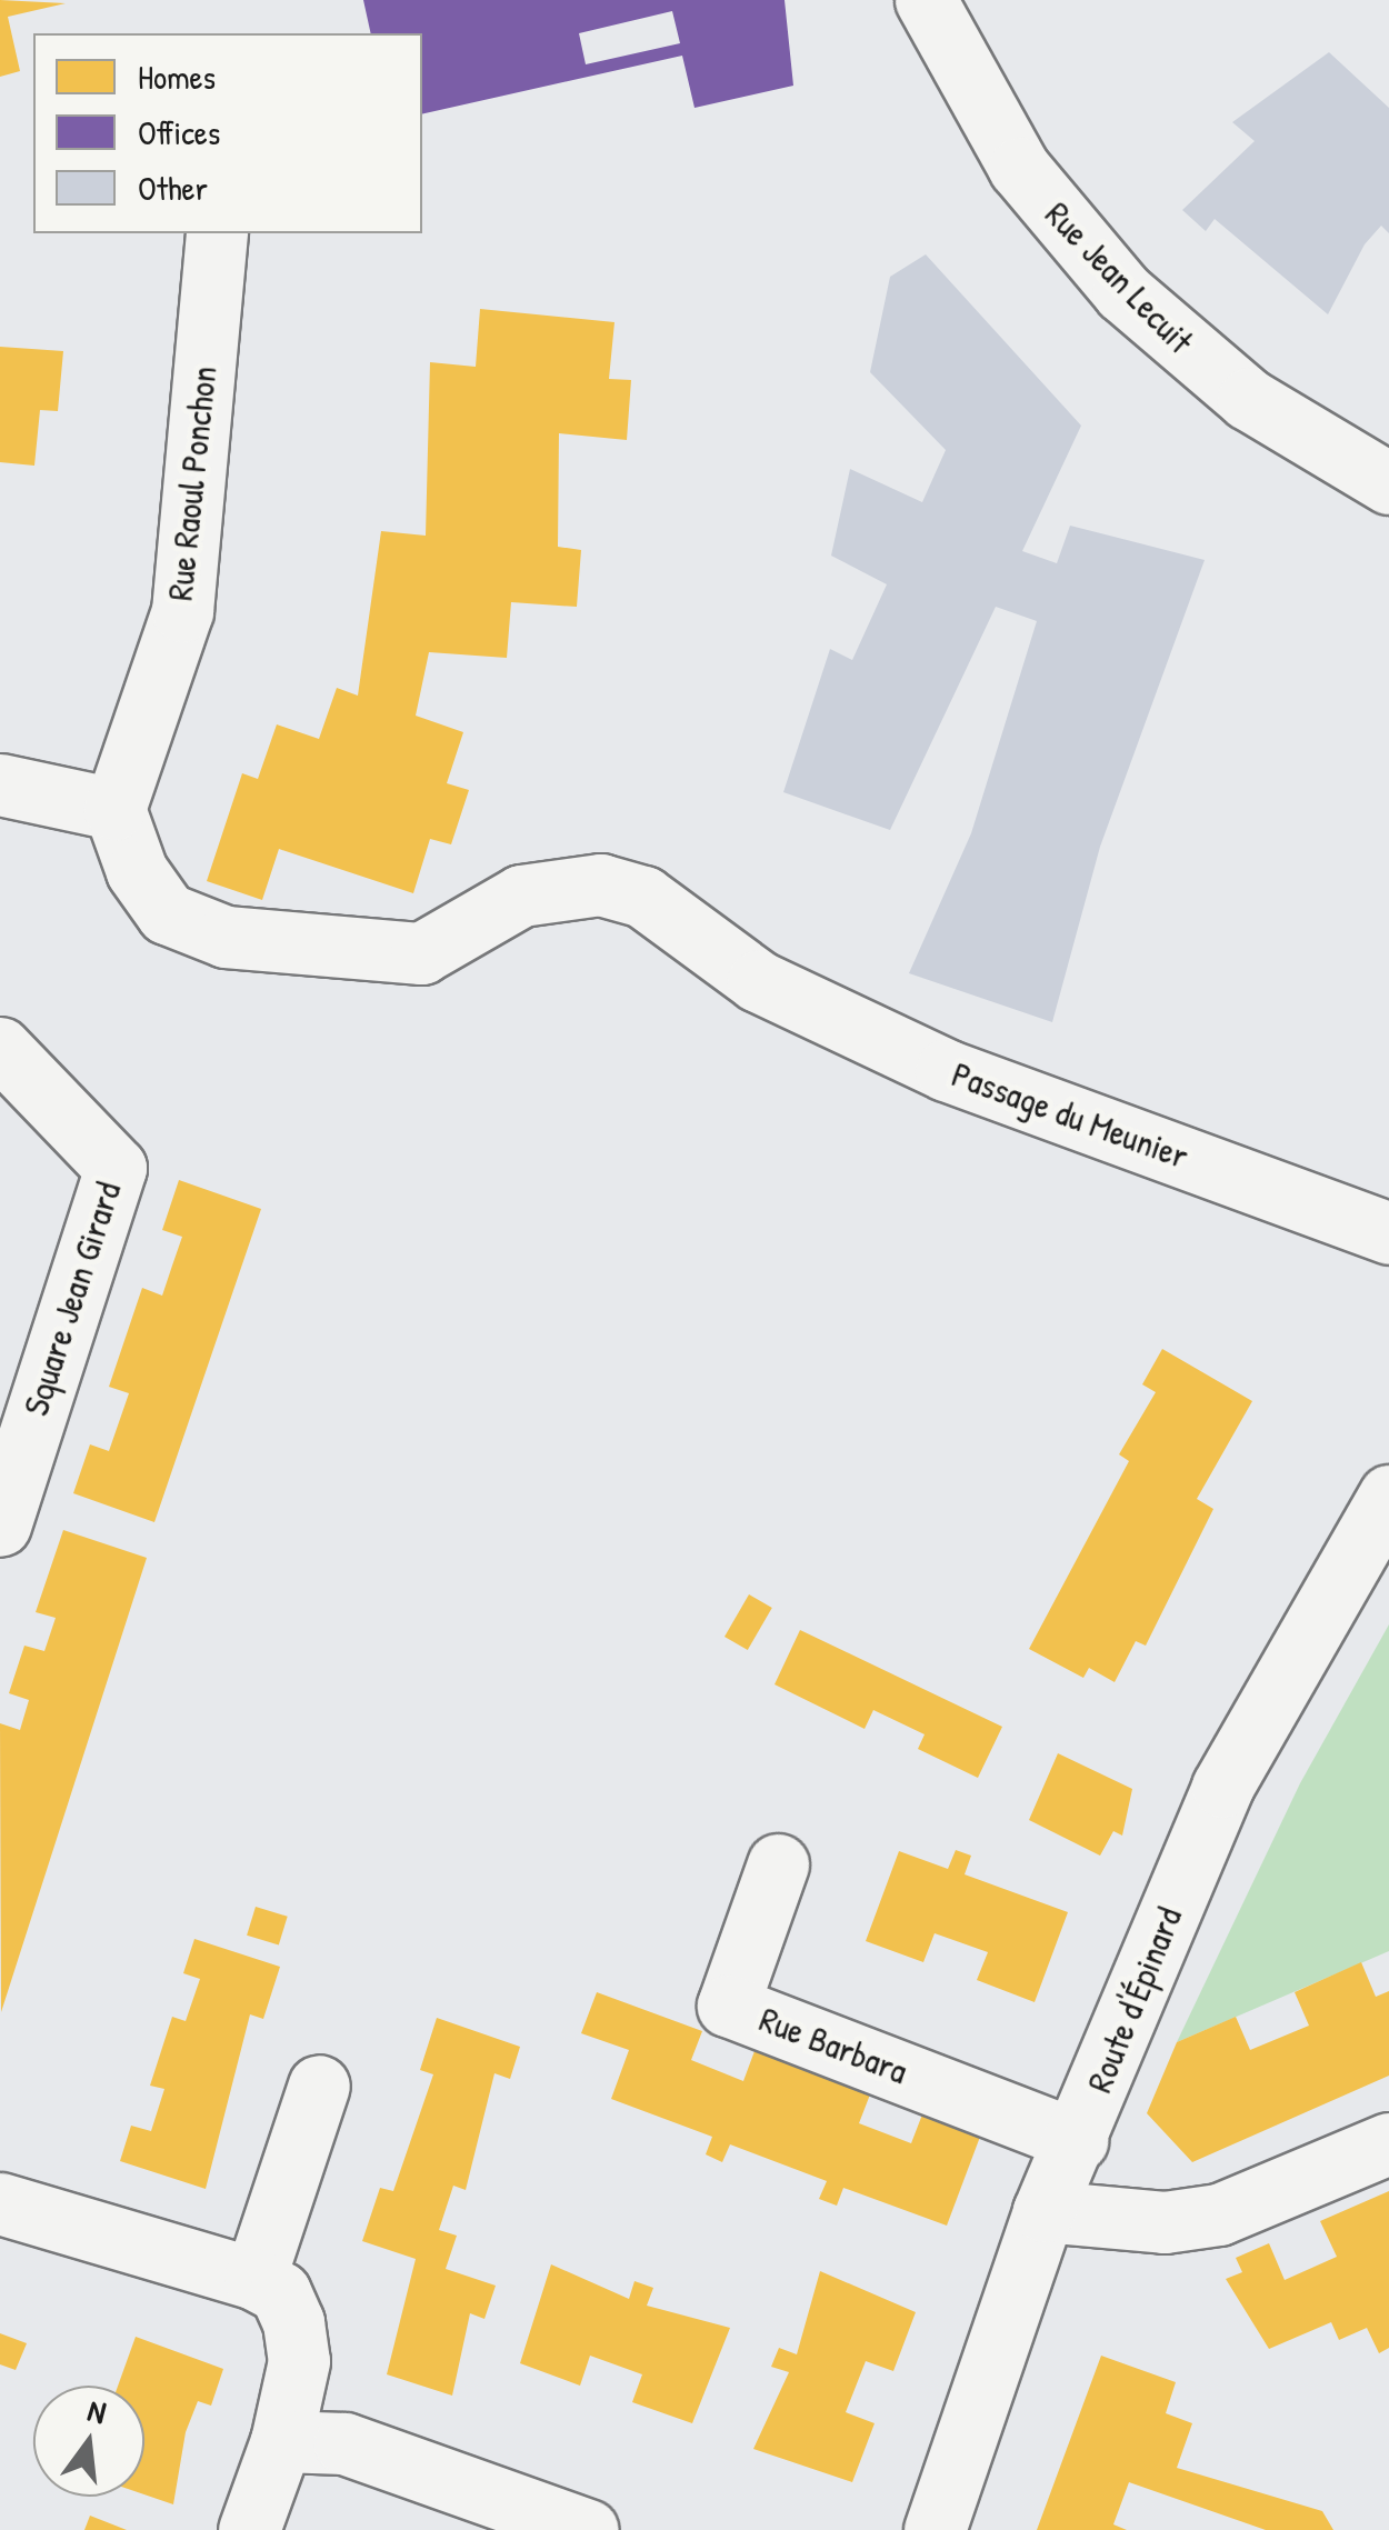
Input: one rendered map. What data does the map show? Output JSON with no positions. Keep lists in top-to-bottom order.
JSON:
{
  "streets": {
    "street": [
      "Rue Jean Lecuit",
      "Rue Raoul Ponchon",
      "Passage du Meunier",
      "Square Jean Girard",
      "Route d'Épinard",
      "Rue Barbara"
    ]
  },
  "crossings": [
    ["Rue Raoul Ponchon", "Passage du Meunier"],
    ["Route d'Épinard", "Rue Barbara"]
  ],
  "legend": ["Homes", "Offices", "Other"],
  "north": "top"
}
